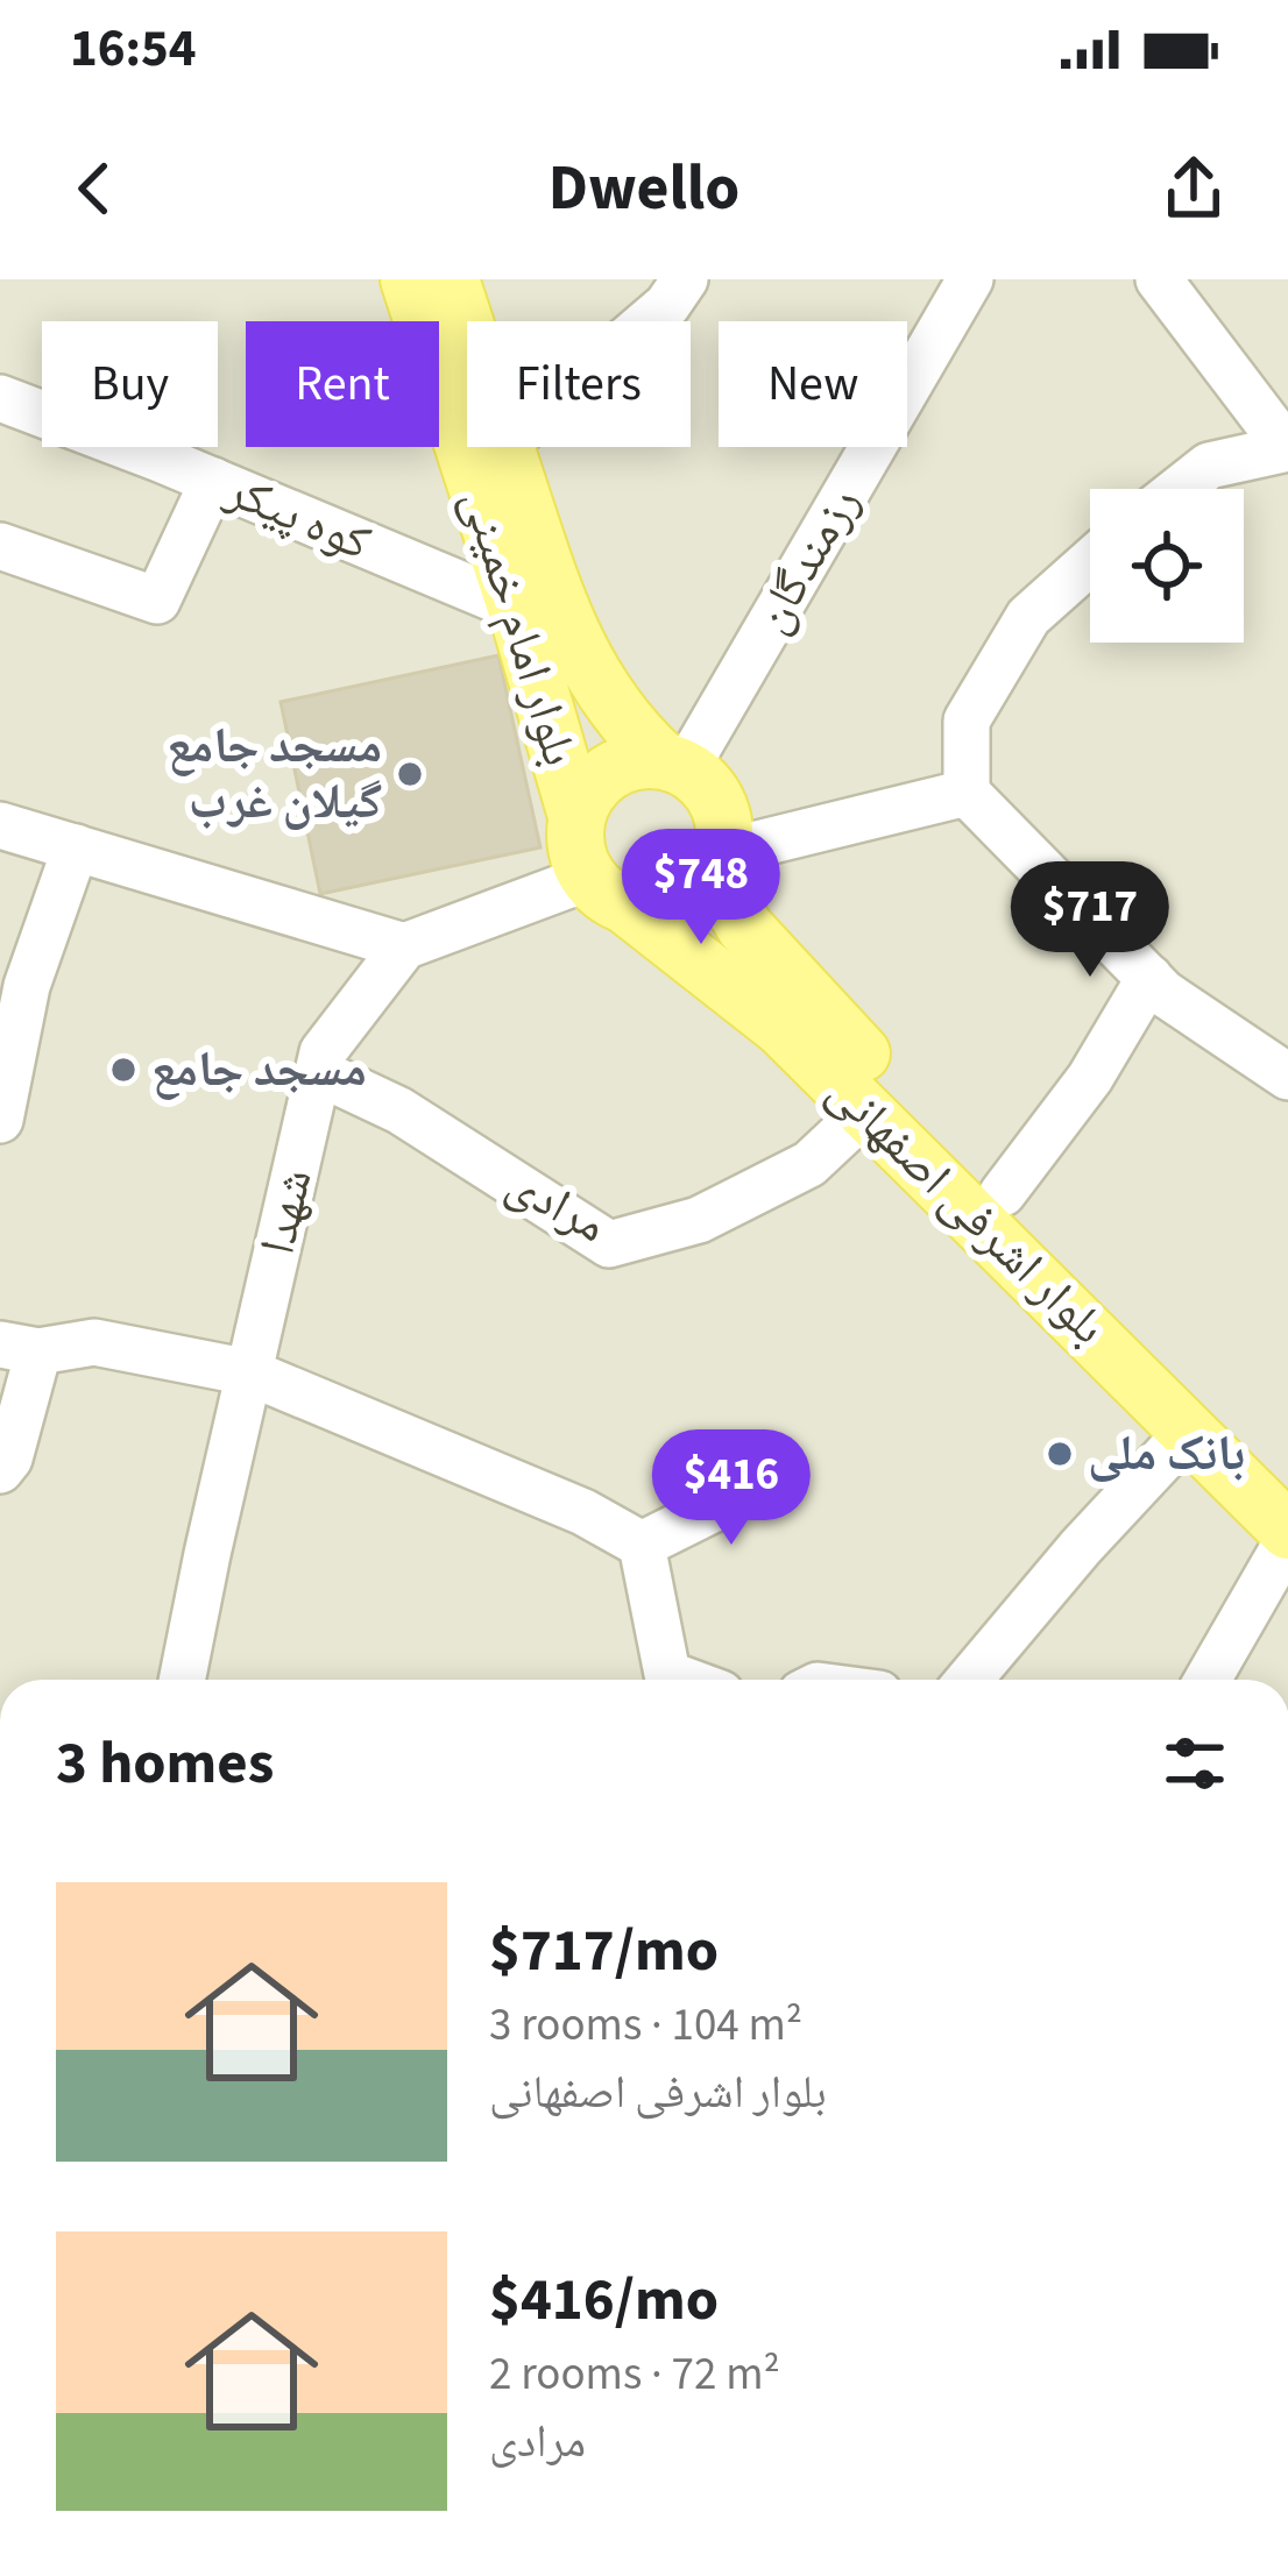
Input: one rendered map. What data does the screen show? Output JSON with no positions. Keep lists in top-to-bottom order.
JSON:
{
  "streets": {
    "main road": ["بلوار امام خمینی", "بلوار اشرفی اصفهانی"],
    "street": [
      "کوه پیکر",
      "رزمندگان",
      "مرادی",
      "شهدا"
    ]
  },
  "crossings": [
    ["کوه پیکر", "بلوار امام خمینی"],
    ["رزمندگان", "بلوار امام خمینی"],
    ["رزمندگان", "بلوار اشرفی اصفهانی"],
    ["بلوار امام خمینی", "بلوار اشرفی اصفهانی"],
    ["مرادی", "بلوار اشرفی اصفهانی"],
    ["مرادی", "شهدا"]
  ],
  "places": ["مسجد جامع گیلان غرب", "مسجد جامع", "بانک ملی"],
  "page": {
    "status": "16:54",
    "header": "Dwello",
    "chip": [
      "Buy",
      "Rent",
      "Filters",
      "New"
    ],
    "price": ["$748", "$717", "$416"],
    "heading": "3 homes",
    "list": [
      {
        "name": "$717/mo",
        "note": "3 rooms · 104 m² · بلوار اشرفی اصفهانی"
      },
      {
        "name": "$416/mo",
        "note": "2 rooms · 72 m² · مرادی"
      }
    ]
  }
}
